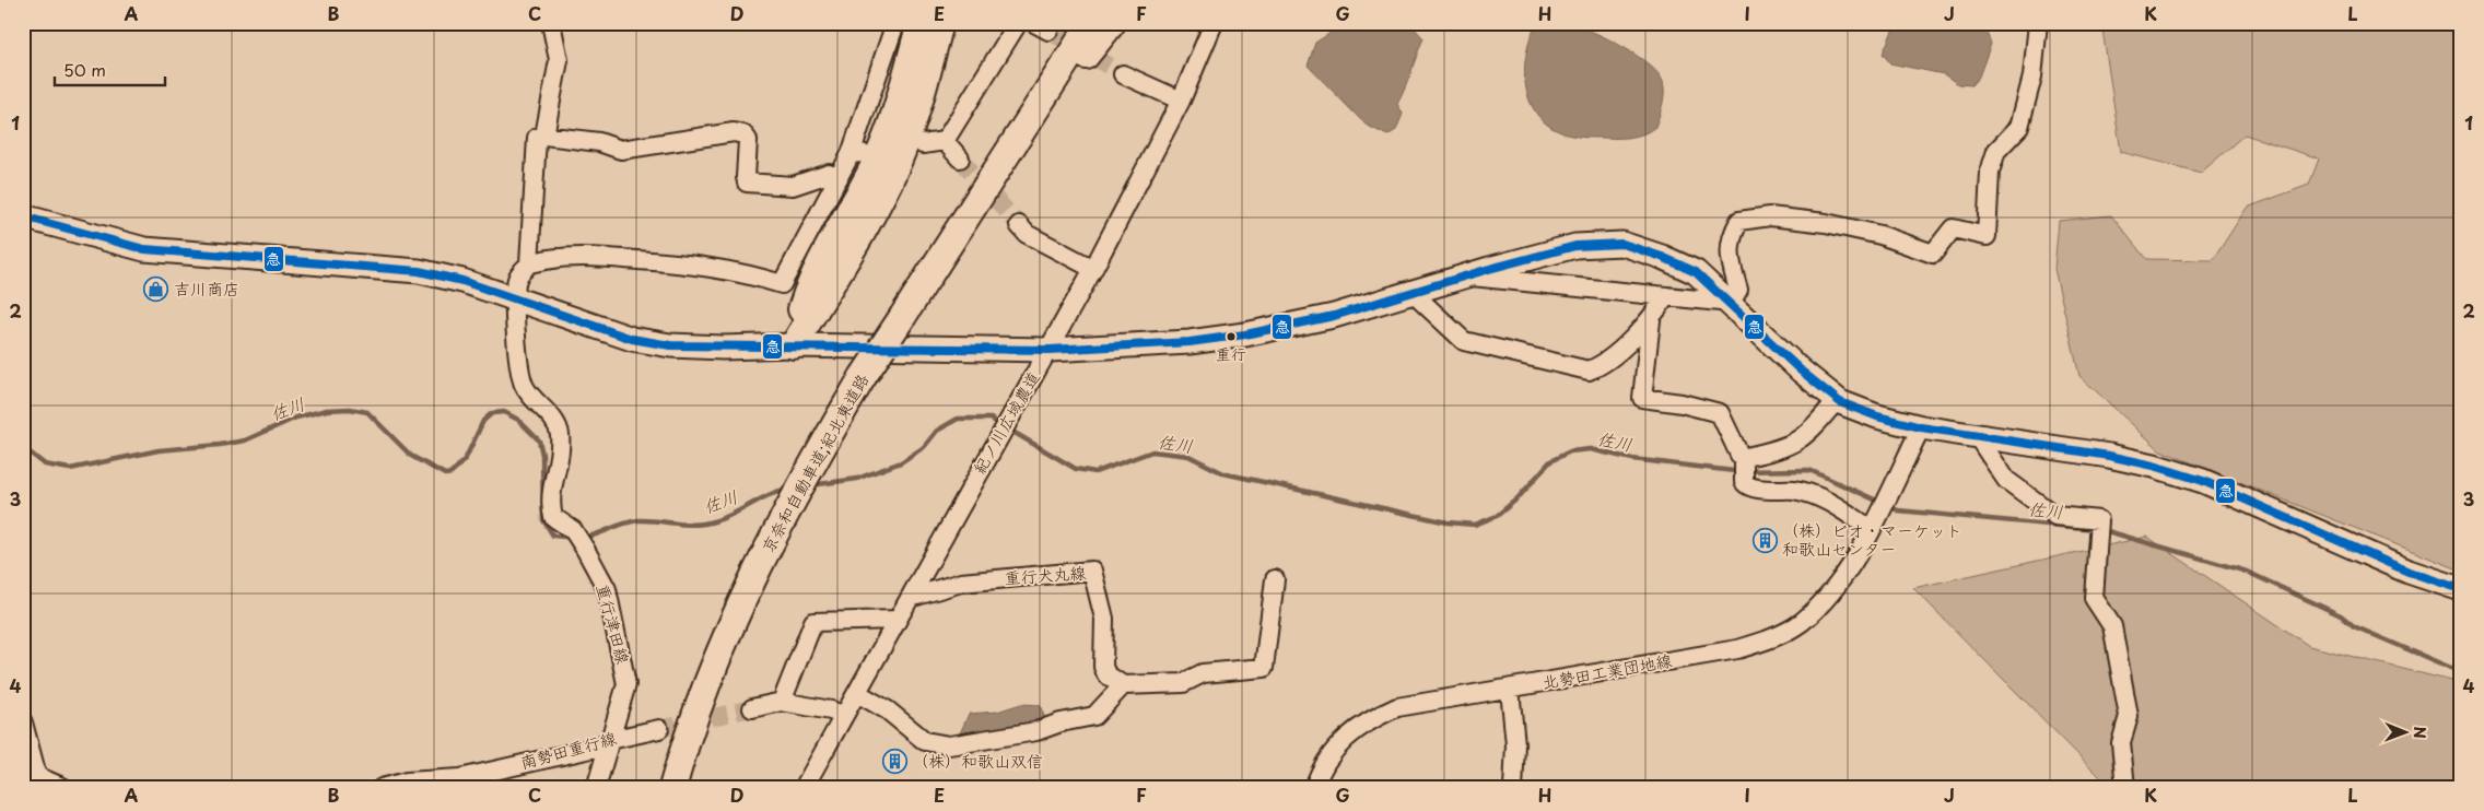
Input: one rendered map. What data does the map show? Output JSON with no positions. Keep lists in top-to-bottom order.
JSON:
{
  "streets": {
    "highway": ["京奈和自動車道;紀北東道路"],
    "street": [
      "紀ノ川広域農道",
      "重行犬丸線",
      "重行津田線",
      "北勢田工業団地線",
      "南勢田重行線"
    ]
  },
  "crossings": [
    ["紀ノ川広域農道", "重行犬丸線"],
    ["重行津田線", "南勢田重行線"]
  ],
  "water": ["佐川"],
  "places": {
    "shop": ["吉川商店"],
    "other": ["重行"],
    "building": ["（株）ビオ・マーケット 和歌山センター", "（株）和歌山双信"]
  },
  "lines": ["transit line 急"],
  "scale_bar": "50 m",
  "north": "right",
  "grid": {
    "columns": [
      "A",
      "B",
      "C",
      "D",
      "E",
      "F",
      "G",
      "H",
      "I",
      "J",
      "K",
      "L"
    ],
    "rows": [
      "1",
      "2",
      "3",
      "4"
    ]
  }
}
